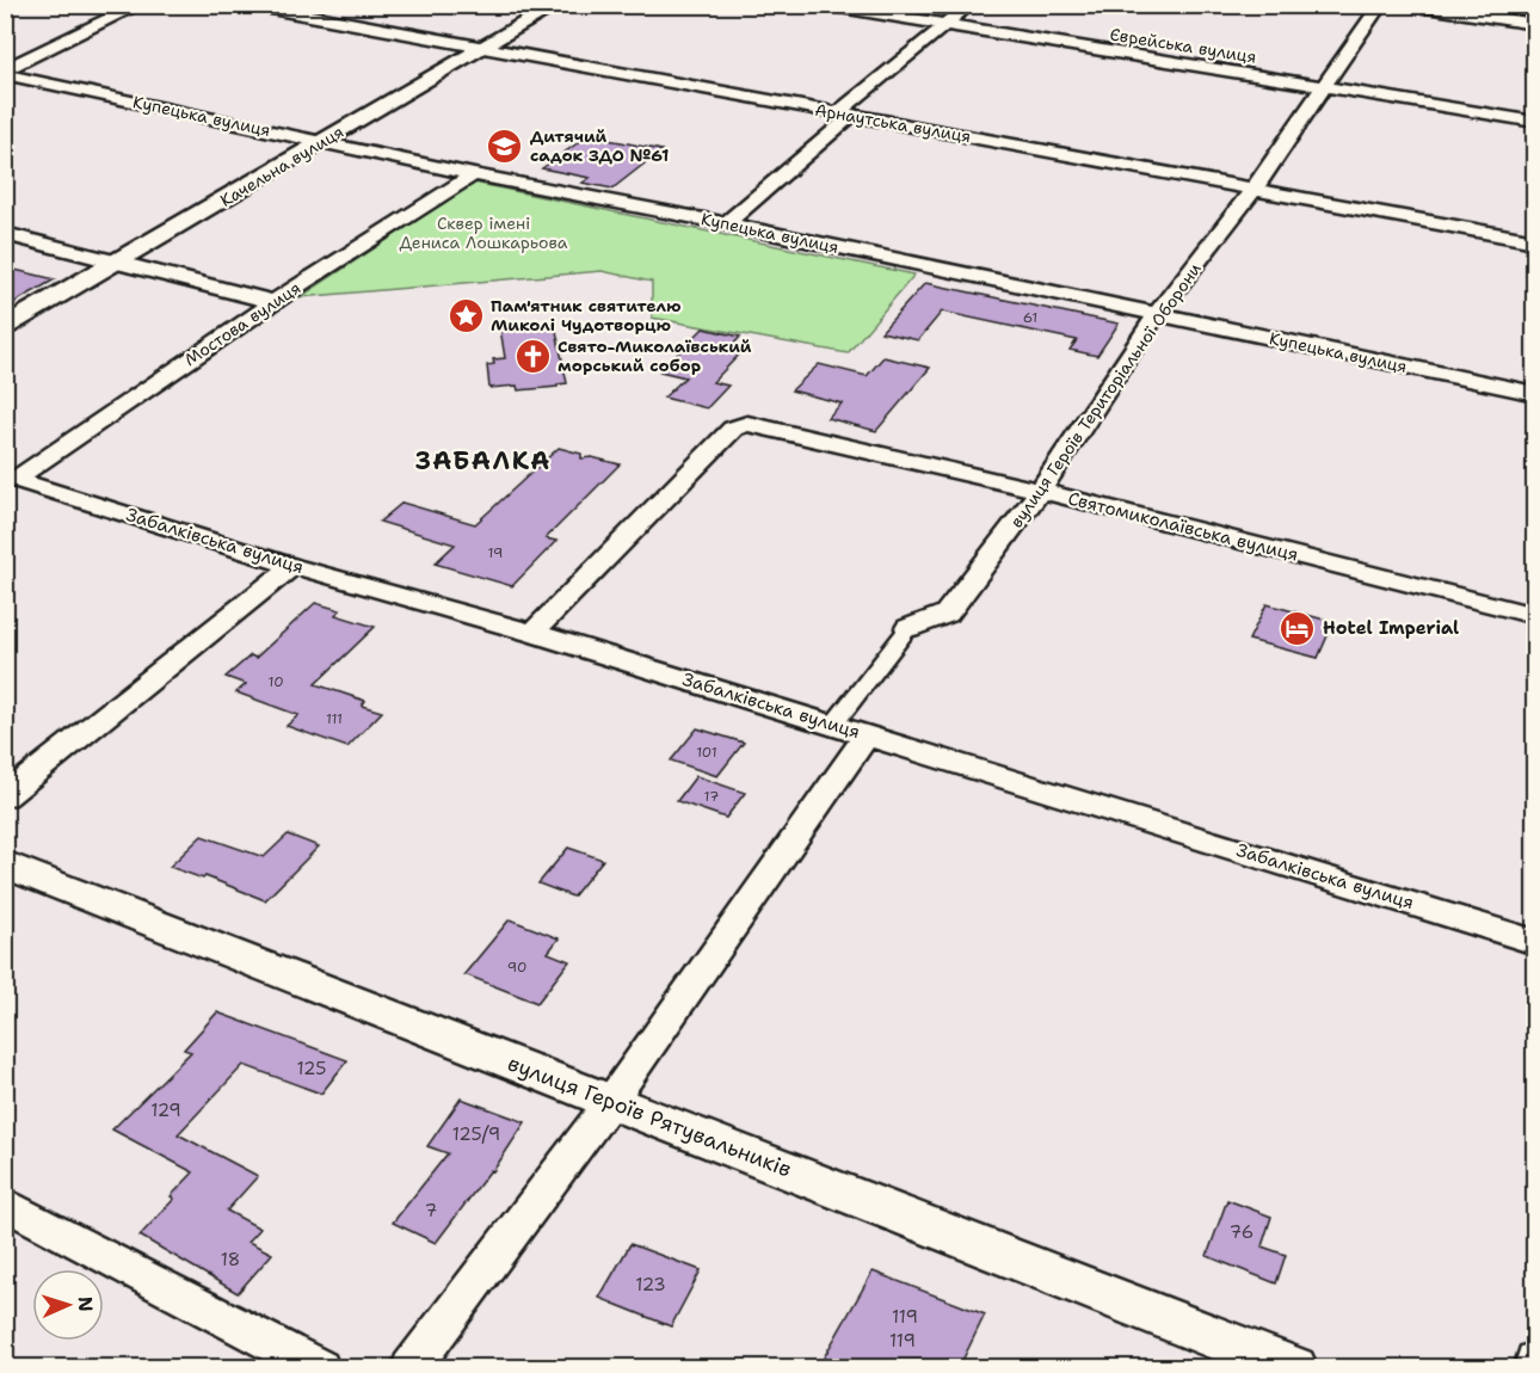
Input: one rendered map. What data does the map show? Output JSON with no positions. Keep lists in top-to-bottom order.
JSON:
{
  "streets": {
    "street": [
      "Єврейська вулиця",
      "Купецька вулиця",
      "Арнаутська вулиця",
      "Качельна вулиця",
      "Мостова вулиця",
      "вулиця Героїв Територіальної Оборони",
      "Святомиколаївська вулиця",
      "Забалківська вулиця",
      "вулиця Героїв Рятувальників"
    ]
  },
  "crossings": [
    ["Єврейська вулиця", "вулиця Героїв Територіальної Оборони"],
    ["Купецька вулиця", "Качельна вулиця"],
    ["Купецька вулиця", "Мостова вулиця"],
    ["Купецька вулиця", "вулиця Героїв Територіальної Оборони"],
    ["Арнаутська вулиця", "Качельна вулиця"],
    ["Арнаутська вулиця", "вулиця Героїв Територіальної Оборони"],
    ["Мостова вулиця", "Забалківська вулиця"],
    ["вулиця Героїв Територіальної Оборони", "Святомиколаївська вулиця"],
    ["вулиця Героїв Територіальної Оборони", "Забалківська вулиця"],
    ["Святомиколаївська вулиця", "Забалківська вулиця"]
  ],
  "districts": ["ЗАБАЛКА"],
  "parks": ["Сквер імені Дениса Лошкарьова"],
  "places": {
    "school or university": ["Дитячий садок ЗДО №61"],
    "place": ["Пам'ятник святителю Миколі Чудотворцю"],
    "church": ["Свято-Миколаївський морський собор"],
    "hotel": ["Hotel Imperial"]
  },
  "house_numbers": [
    "61",
    "19",
    "10",
    "111",
    "101",
    "17",
    "90",
    "125",
    "129",
    "125/9",
    "7",
    "76",
    "18",
    "123",
    "119",
    "119"
  ],
  "north": "right"
}
